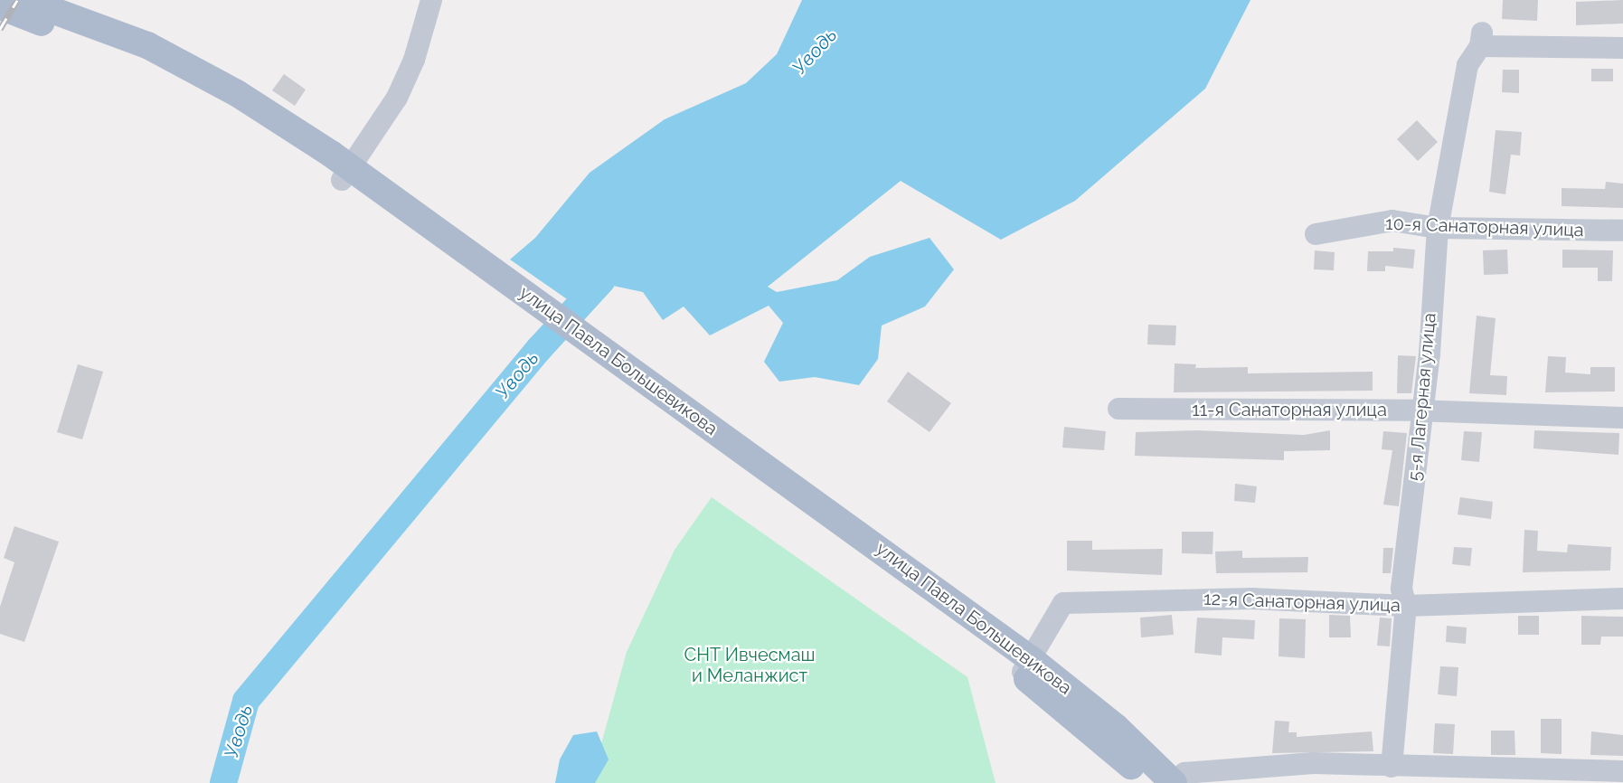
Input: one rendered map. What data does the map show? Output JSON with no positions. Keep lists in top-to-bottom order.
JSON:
{
  "streets": {
    "main road": ["улица Павла Большевикова"],
    "street": [
      "10-я Санаторная улица",
      "5-я Лагерная улица",
      "11-я Санаторная улица",
      "12-я Санаторная улица"
    ]
  },
  "crossings": [
    ["10-я Санаторная улица", "5-я Лагерная улица"],
    ["улица Павла Большевикова", "5-я Лагерная улица"],
    ["улица Павла Большевикова", "12-я Санаторная улица"],
    ["5-я Лагерная улица", "11-я Санаторная улица"],
    ["5-я Лагерная улица", "12-я Санаторная улица"]
  ],
  "water": ["Уводь"],
  "parks": ["СНТ Ивчесмаш и Меланжист"]
}
